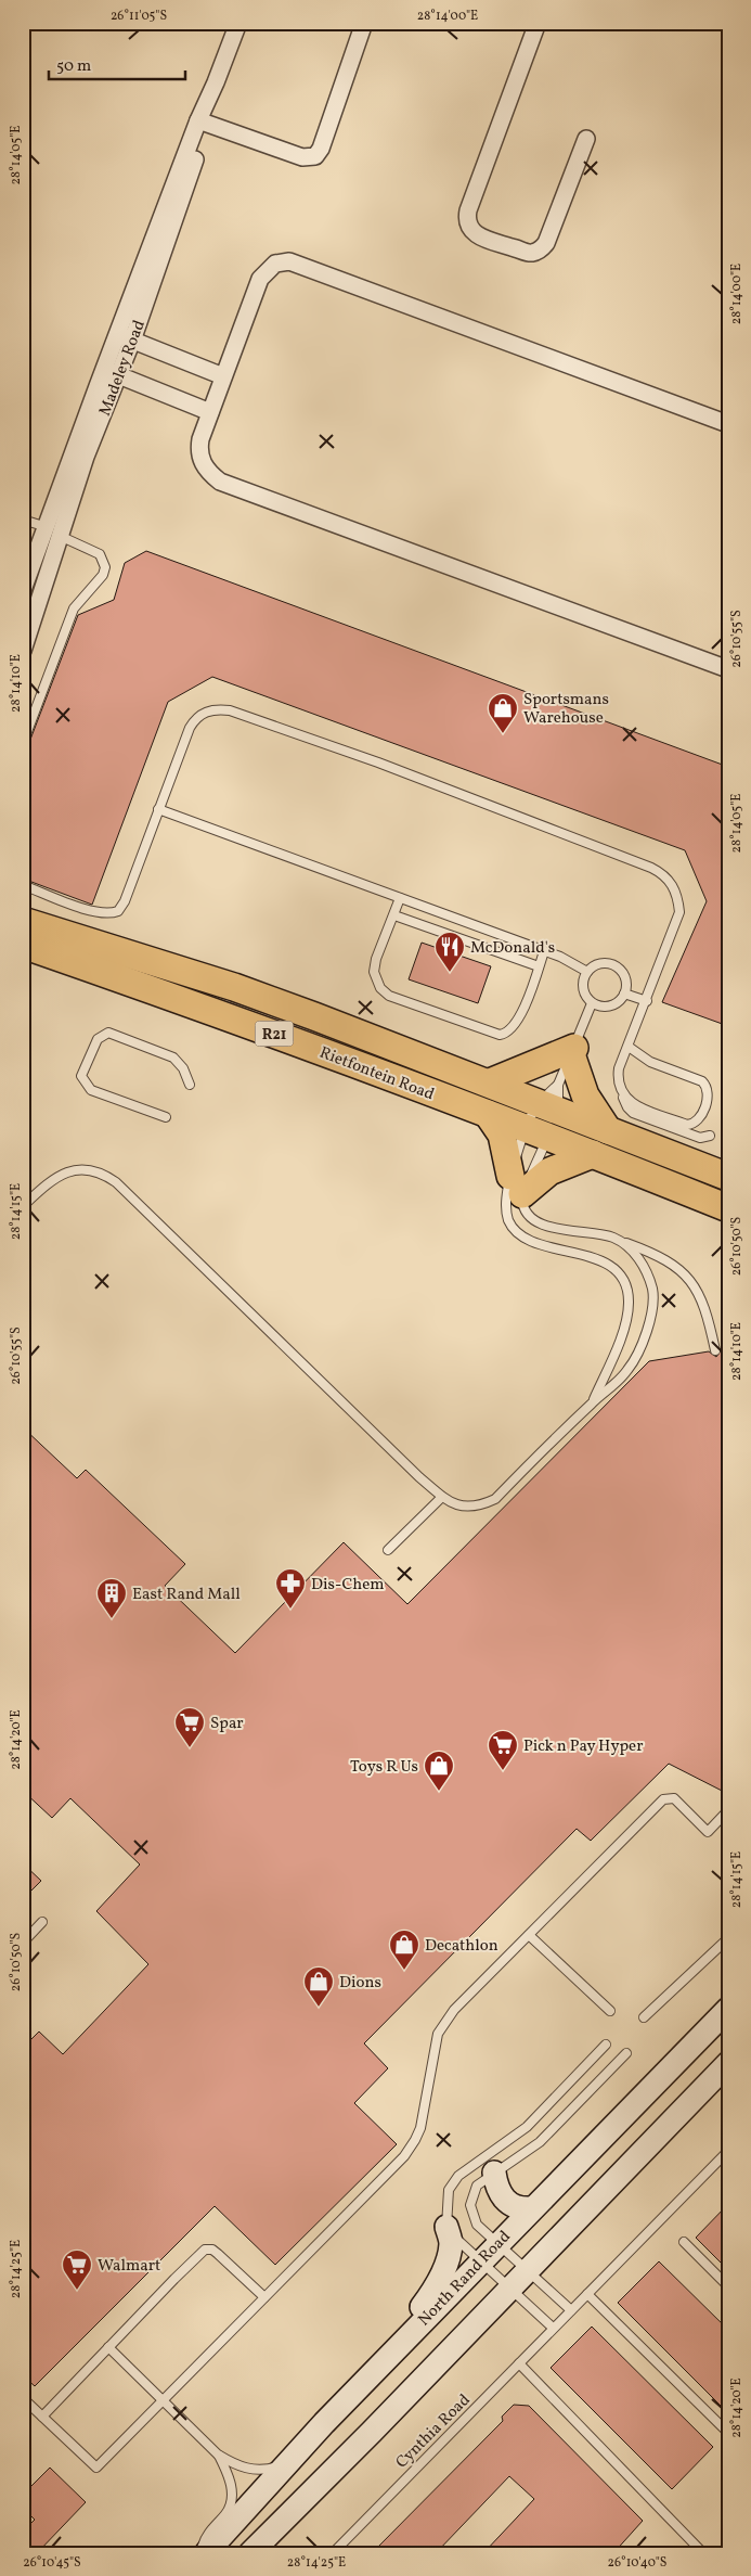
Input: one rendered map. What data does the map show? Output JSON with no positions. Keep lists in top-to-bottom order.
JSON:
{
  "streets": {
    "main road": ["R21", "Rietfontein Road", "North Rand Road"],
    "street": ["Madeley Road"],
    "lane": ["Cynthia Road"]
  },
  "places": {
    "shop": [
      "Sportsmans Warehouse",
      "Toys R Us",
      "Decathlon",
      "Dions"
    ],
    "restaurant": ["McDonald's"],
    "pharmacy": ["Dis-Chem"],
    "building": ["East Rand Mall"],
    "supermarket": ["Spar", "Pick n Pay Hyper", "Walmart"]
  },
  "scale_bar": "50 m",
  "coordinates": [
    "26°11'05\"S",
    "28°14'00\"E",
    "28°14'05\"E",
    "26°10'55\"S",
    "28°14'10\"E",
    "28°14'15\"E",
    "26°10'50\"S",
    "28°14'20\"E",
    "28°14'25\"E",
    "26°10'45\"S",
    "26°10'40\"S"
  ]
}
